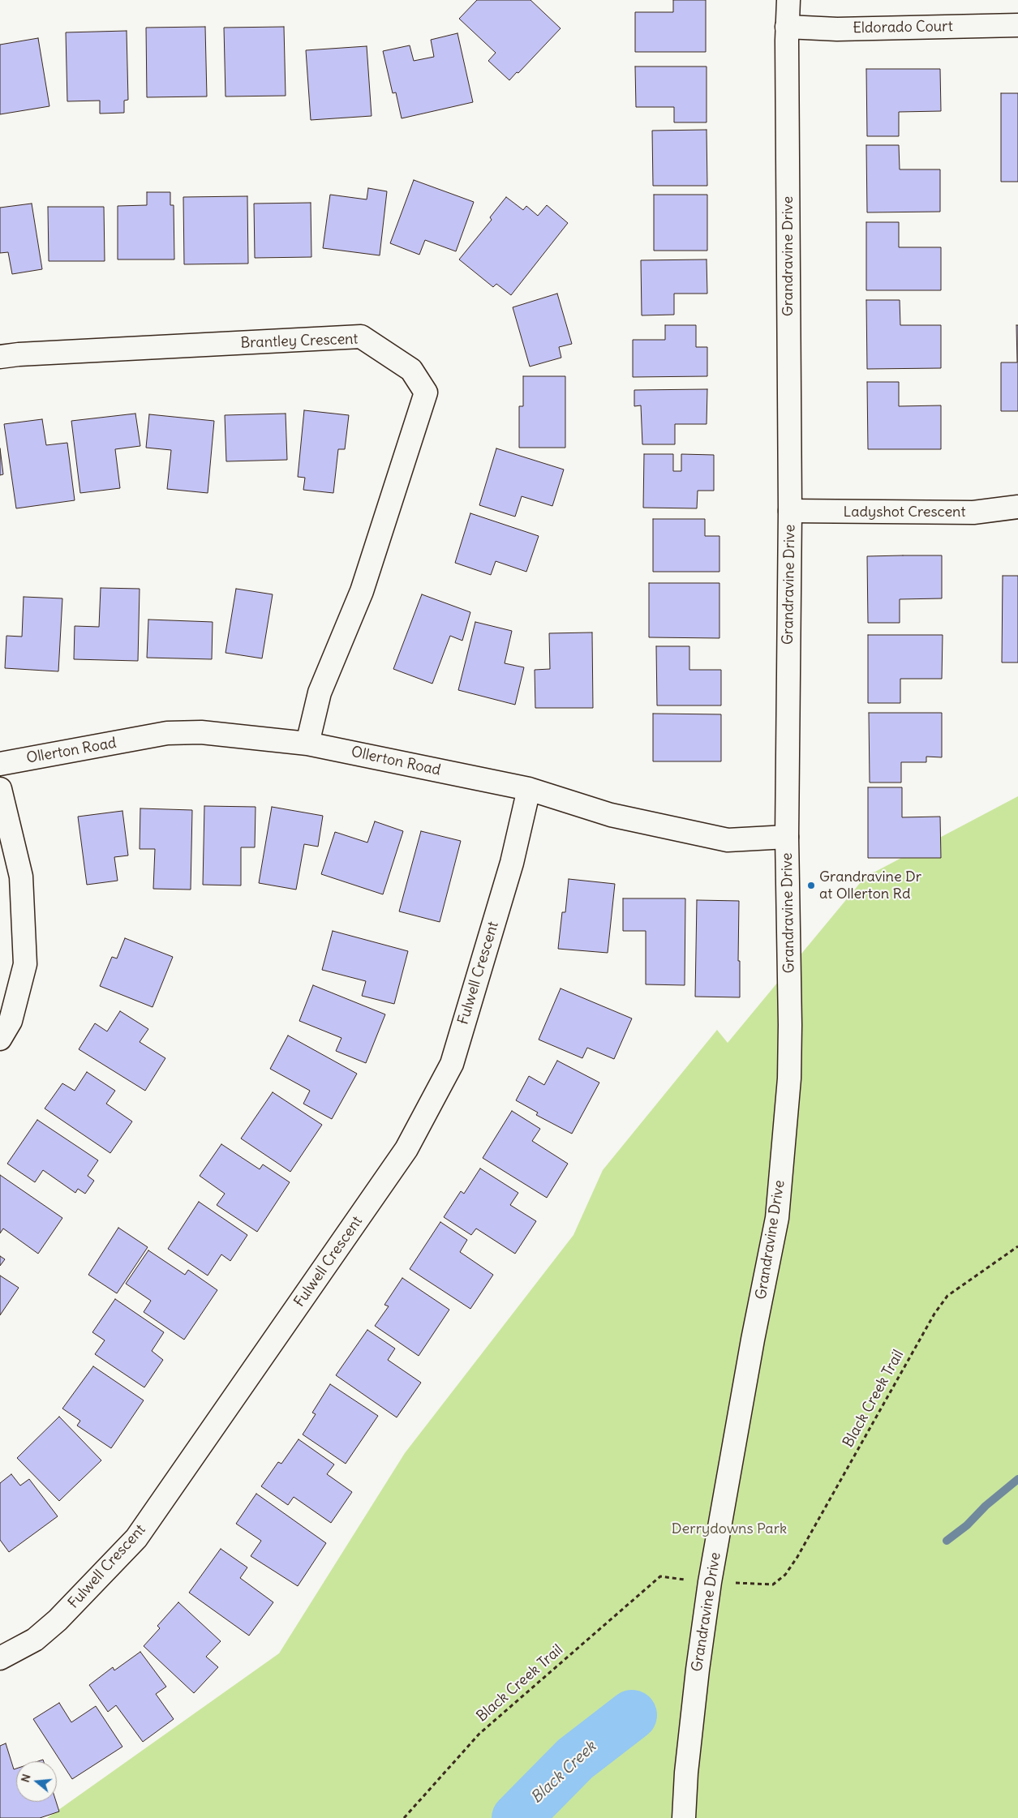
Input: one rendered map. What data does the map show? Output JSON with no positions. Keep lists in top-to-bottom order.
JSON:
{
  "streets": {
    "street": [
      "Eldorado Court",
      "Grandravine Drive",
      "Brantley Crescent",
      "Ladyshot Crescent",
      "Ollerton Road",
      "Fulwell Crescent"
    ],
    "path": ["Black Creek Trail"]
  },
  "crossings": [
    ["Eldorado Court", "Grandravine Drive"],
    ["Grandravine Drive", "Ladyshot Crescent"],
    ["Grandravine Drive", "Ollerton Road"],
    ["Brantley Crescent", "Ollerton Road"],
    ["Ollerton Road", "Fulwell Crescent"]
  ],
  "water": ["Black Creek"],
  "parks": ["Derrydowns Park"],
  "places": ["Grandravine Dr at Ollerton Rd"],
  "north": "left"
}
